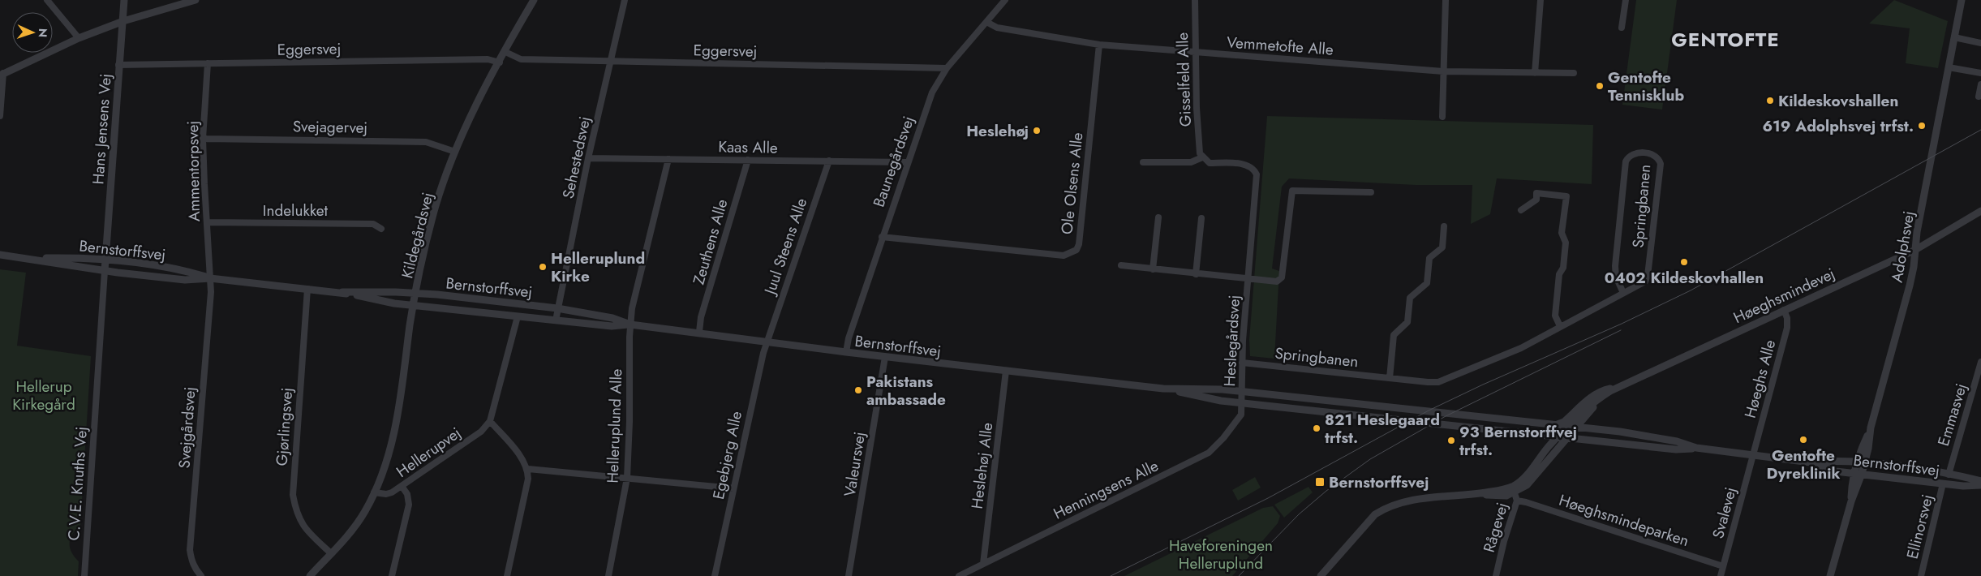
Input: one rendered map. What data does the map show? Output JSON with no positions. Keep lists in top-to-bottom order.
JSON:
{
  "streets": {
    "street": [
      "Vemmetofte Alle",
      "Eggersvej",
      "Gisselfeld Alle",
      "Svejagervej",
      "Hans Jensens Vej",
      "Kaas Alle",
      "Sehestedsvej",
      "Baunegårdsvej",
      "Ammentorpsvej",
      "Ole Olsens Alle",
      "Springbanen",
      "Indelukket",
      "Kildegårdsvej",
      "Zeuthens Alle",
      "Juul Steens Alle",
      "Adolphsvej",
      "Bernstorffsvej",
      "Høeghsmindevej",
      "Heslegårdsvej",
      "Høeghs Alle",
      "Emmasvej",
      "Helleruplund Alle",
      "Gjørlingsvej",
      "Svejgårdsvej",
      "Hellerupvej",
      "Egebjerg Alle",
      "Valeursvej",
      "Heslehøj Alle",
      "C.V.E. Knuths Vej",
      "Henningsens Alle",
      "Svalevej",
      "Høeghsmindeparken",
      "Ellinorsvej",
      "Rågevej"
    ]
  },
  "crossings": [
    ["Vemmetofte Alle", "Gisselfeld Alle"],
    ["Vemmetofte Alle", "Baunegårdsvej"],
    ["Vemmetofte Alle", "Ole Olsens Alle"],
    ["Eggersvej", "Hans Jensens Vej"],
    ["Eggersvej", "Sehestedsvej"],
    ["Eggersvej", "Baunegårdsvej"],
    ["Eggersvej", "Ammentorpsvej"],
    ["Eggersvej", "Kildegårdsvej"],
    ["Gisselfeld Alle", "Heslegårdsvej"],
    ["Svejagervej", "Ammentorpsvej"],
    ["Svejagervej", "Kildegårdsvej"],
    ["Hans Jensens Vej", "Bernstorffsvej"],
    ["Hans Jensens Vej", "C.V.E. Knuths Vej"],
    ["Kaas Alle", "Sehestedsvej"],
    ["Kaas Alle", "Baunegårdsvej"],
    ["Kaas Alle", "Zeuthens Alle"],
    ["Kaas Alle", "Juul Steens Alle"],
    ["Kaas Alle", "Helleruplund Alle"],
    ["Sehestedsvej", "Bernstorffsvej"],
    ["Baunegårdsvej", "Ole Olsens Alle"],
    ["Baunegårdsvej", "Bernstorffsvej"],
    ["Ammentorpsvej", "Indelukket"],
    ["Ammentorpsvej", "Bernstorffsvej"],
    ["Ammentorpsvej", "Svejgårdsvej"],
    ["Springbanen", "Heslegårdsvej"],
    ["Kildegårdsvej", "Bernstorffsvej"],
    ["Kildegårdsvej", "Hellerupvej"],
    ["Zeuthens Alle", "Bernstorffsvej"],
    ["Juul Steens Alle", "Bernstorffsvej"],
    ["Juul Steens Alle", "Egebjerg Alle"],
    ["Adolphsvej", "Bernstorffsvej"],
    ["Adolphsvej", "Høeghsmindevej"],
    ["Bernstorffsvej", "Høeghsmindevej"],
    ["Bernstorffsvej", "Heslegårdsvej"],
    ["Bernstorffsvej", "Høeghs Alle"],
    ["Bernstorffsvej", "Emmasvej"],
    ["Bernstorffsvej", "Helleruplund Alle"],
    ["Bernstorffsvej", "Gjørlingsvej"],
    ["Bernstorffsvej", "Svejgårdsvej"],
    ["Bernstorffsvej", "Egebjerg Alle"],
    ["Bernstorffsvej", "Valeursvej"],
    ["Bernstorffsvej", "Heslehøj Alle"],
    ["Bernstorffsvej", "C.V.E. Knuths Vej"],
    ["Bernstorffsvej", "Henningsens Alle"],
    ["Bernstorffsvej", "Svalevej"],
    ["Bernstorffsvej", "Ellinorsvej"],
    ["Høeghsmindevej", "Høeghs Alle"],
    ["Høeghsmindevej", "Rågevej"],
    ["Heslegårdsvej", "Henningsens Alle"],
    ["Høeghs Alle", "Svalevej"],
    ["Heslehøj Alle", "Henningsens Alle"],
    ["Svalevej", "Høeghsmindeparken"],
    ["Høeghsmindeparken", "Rågevej"]
  ],
  "districts": ["GENTOFTE"],
  "parks": ["Hellerup Kirkegård", "Haveforeningen Helleruplund"],
  "places": {
    "other": [
      "Gentofte Tennisklub",
      "Kildeskovshallen",
      "619 Adolphsvej trfst.",
      "Heslehøj",
      "0402 Kildeskovhallen",
      "Helleruplund Kirke",
      "Pakistans ambassade",
      "821 Heslegaard trfst.",
      "Gentofte Dyreklinik",
      "93 Bernstorffvej trfst."
    ],
    "transit": ["Bernstorffsvej"]
  },
  "north": "right"
}
